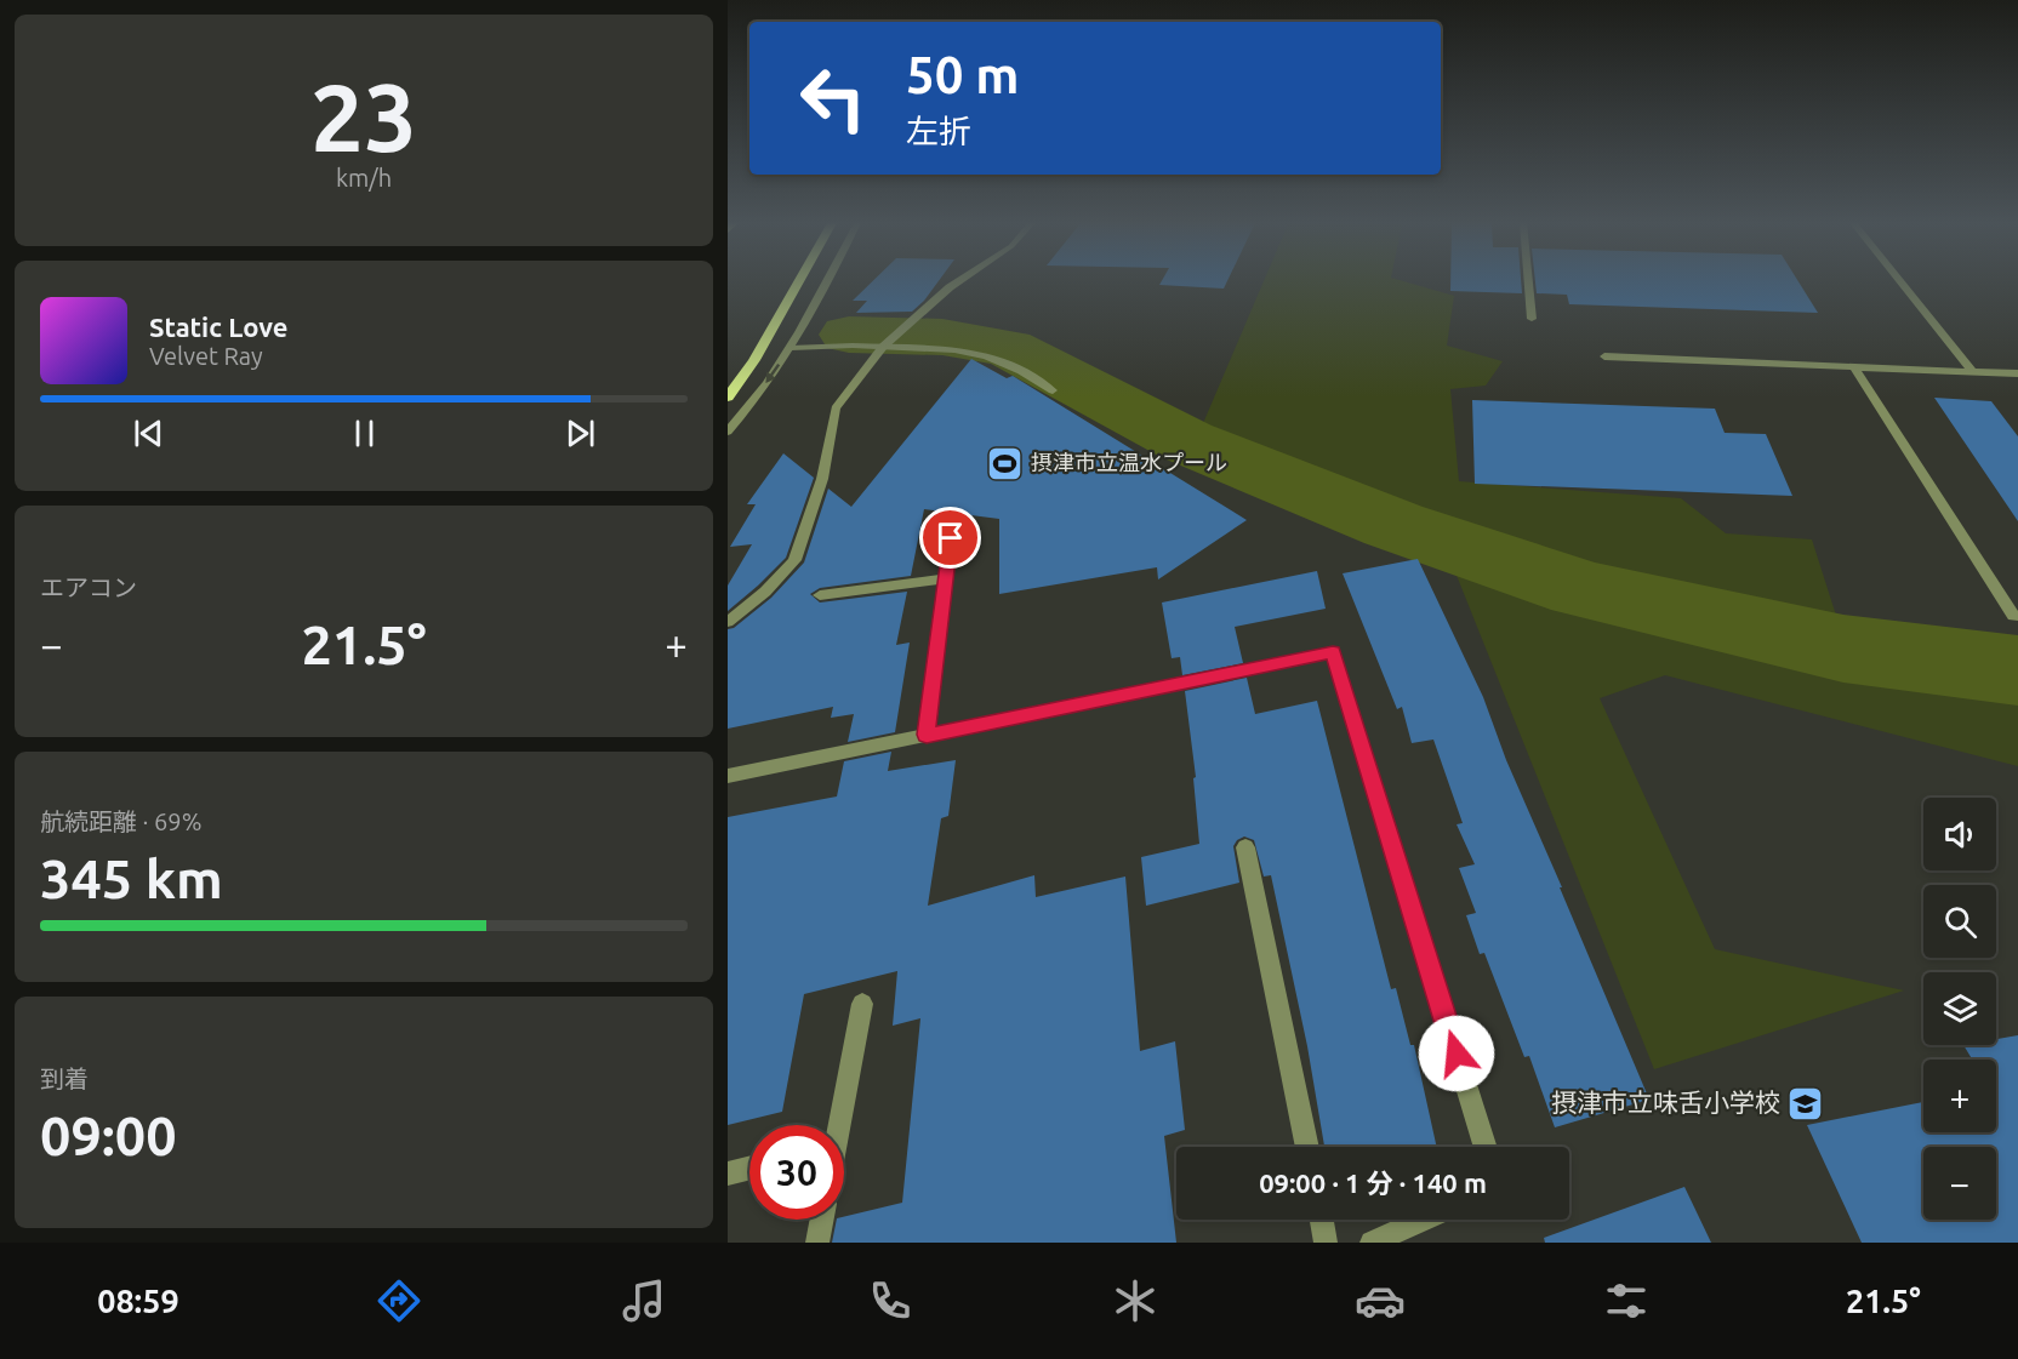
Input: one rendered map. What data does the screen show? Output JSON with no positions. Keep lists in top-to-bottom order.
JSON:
{
  "places": {
    "sports": ["摂津市立温水プール"],
    "school or university": ["摂津市立味舌小学校"]
  },
  "page": {
    "tile": [
      ["23", "km/h"],
      "エアコン",
      ["航続距離 · 69%", "345 km"],
      ["到着", "09:00"]
    ],
    "turn": ["50 m", "左折"],
    "song": ["Static Love", "Velvet Ray"],
    "heat": ["−", "21.5°", "+"],
    "map_buttons": ["+", "−"],
    "limit": "30",
    "trip": "09:00 · 1 分 · 140 m",
    "tabs": ["08:59", "21.5°"]
  }
}
